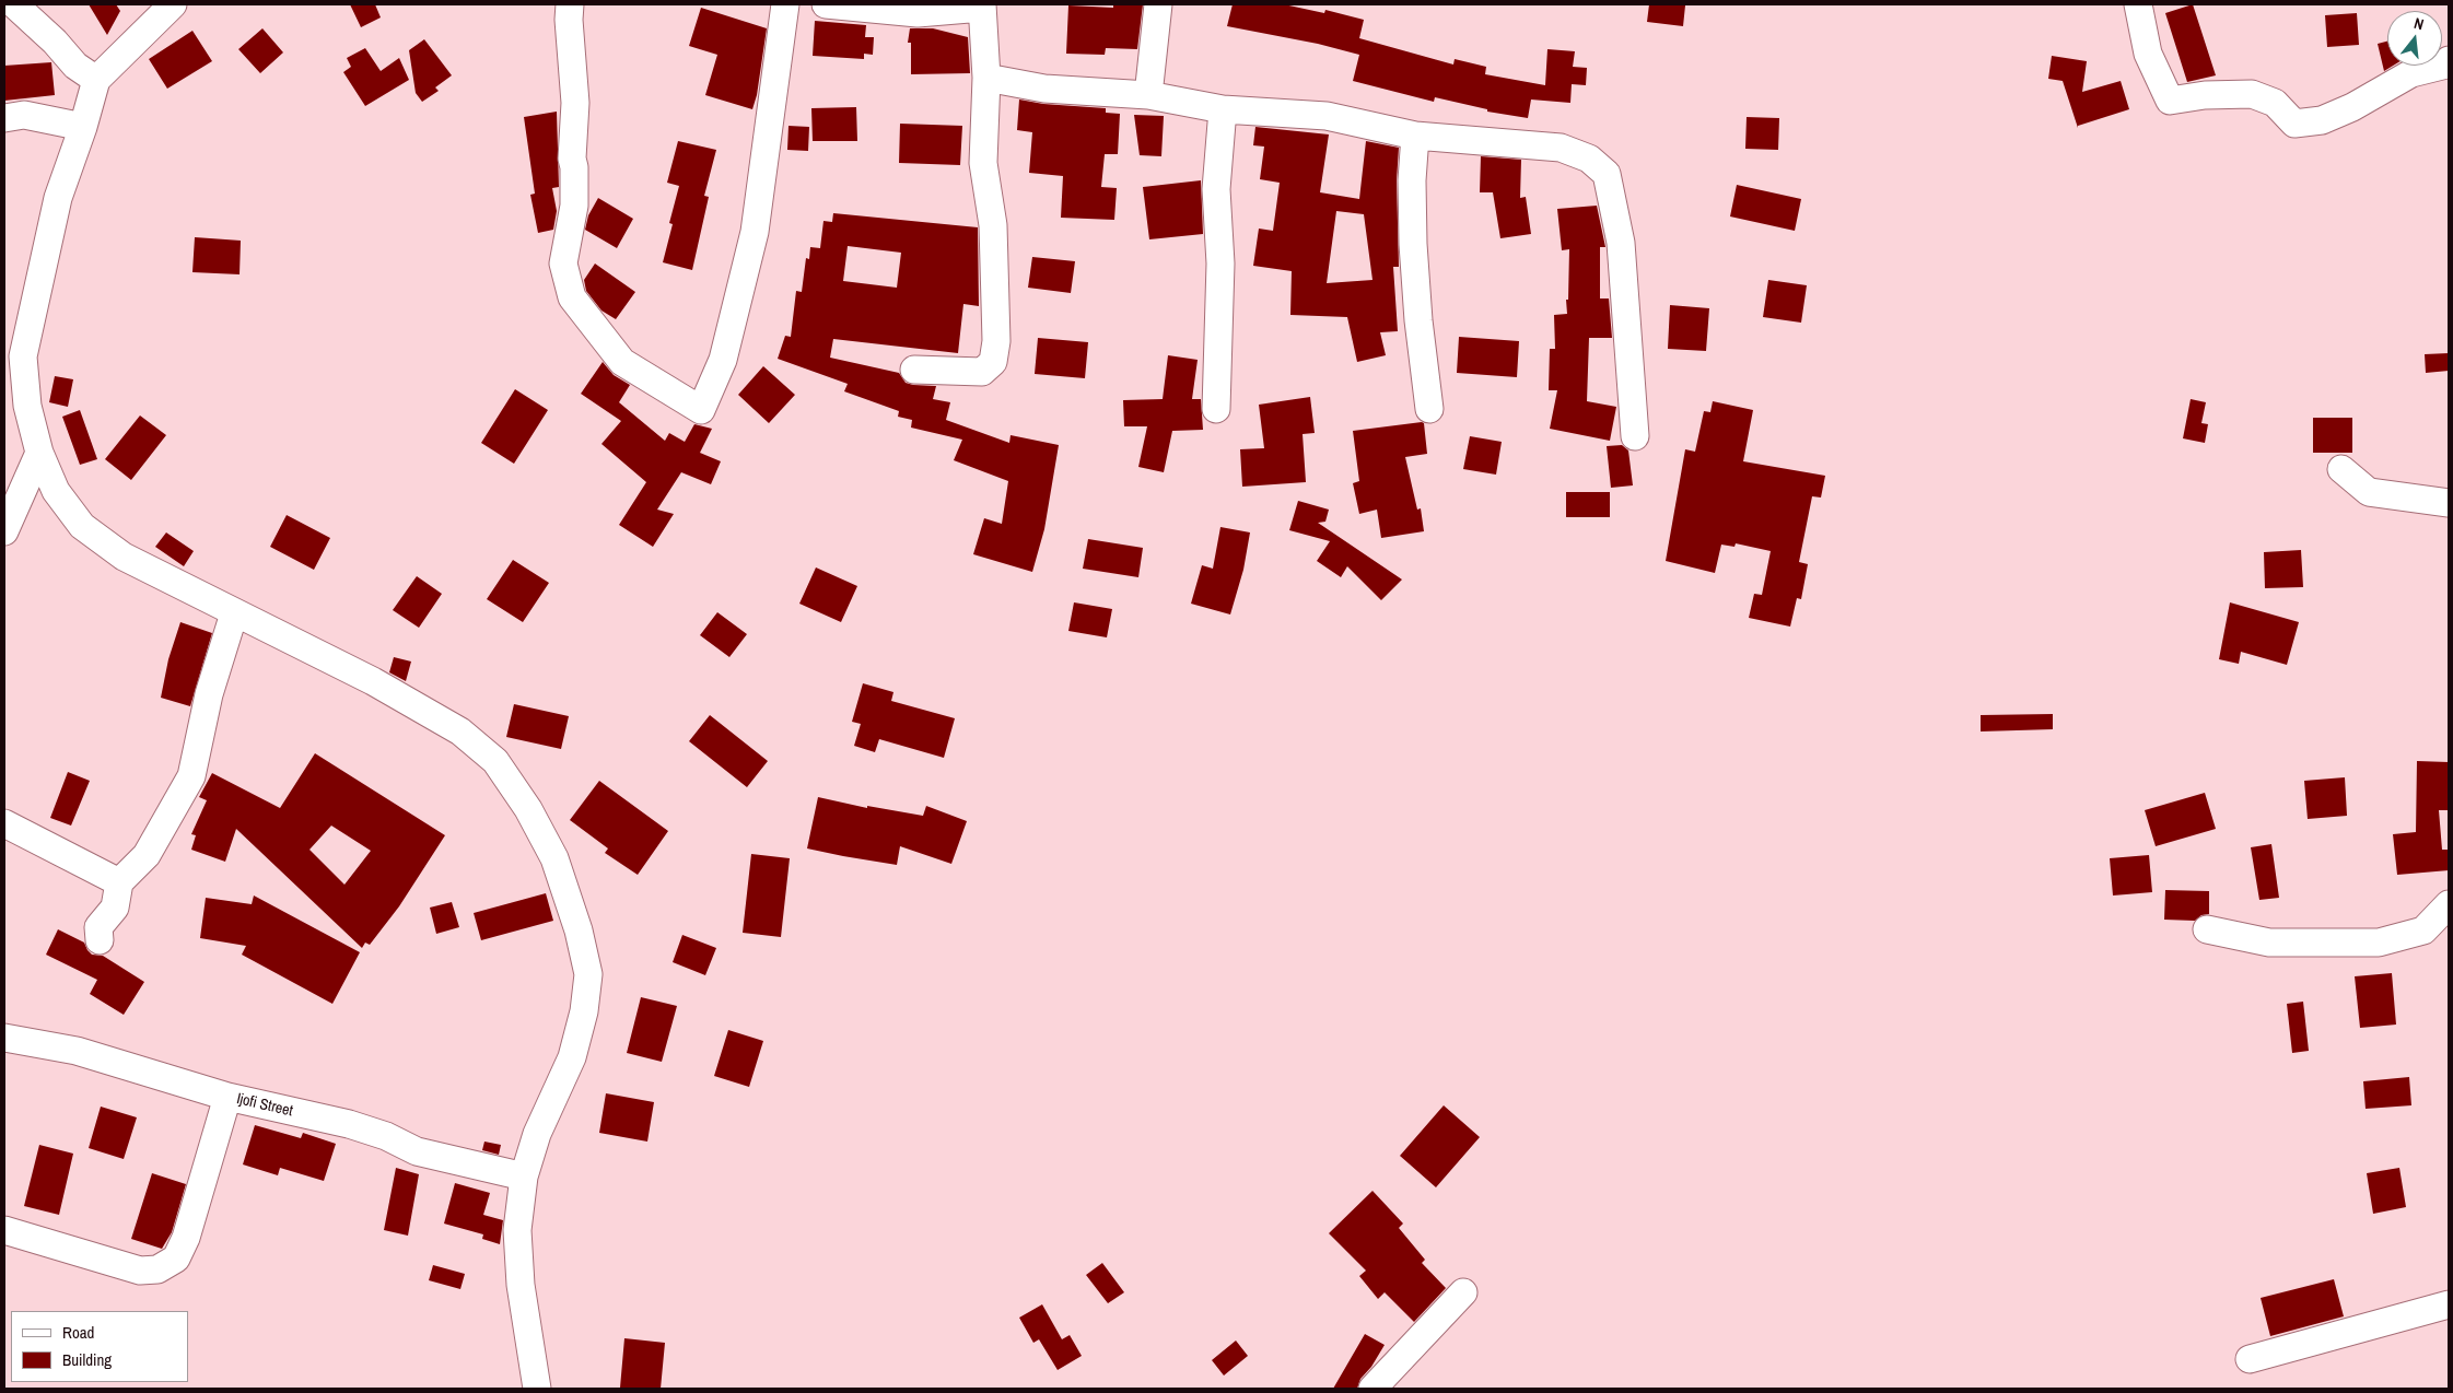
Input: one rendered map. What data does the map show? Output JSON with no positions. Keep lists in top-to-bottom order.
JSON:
{
  "streets": {
    "street": ["Ijofi Street"]
  },
  "legend": ["Road", "Building"],
  "north": "top"
}
